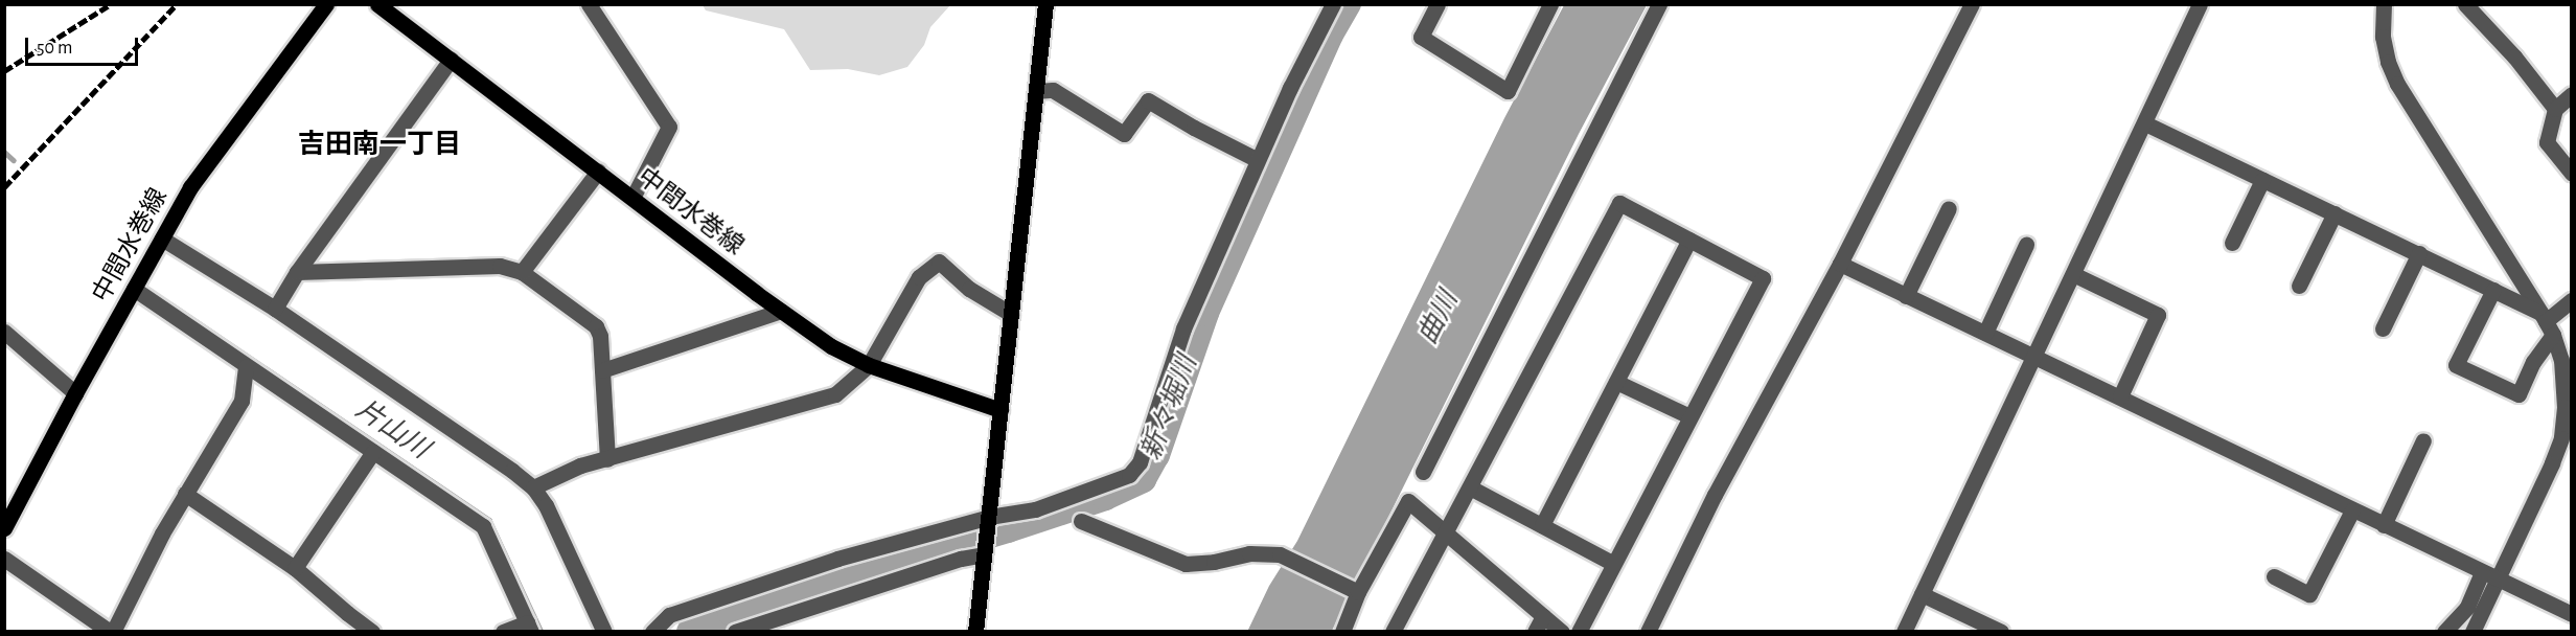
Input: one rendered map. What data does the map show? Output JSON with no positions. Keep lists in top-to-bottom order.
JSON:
{
  "streets": {
    "main road": ["中間水巻線"]
  },
  "districts": ["吉田南一丁目"],
  "water": ["曲川", "新々堀川", "片山川"],
  "scale_bar": "50 m"
}
